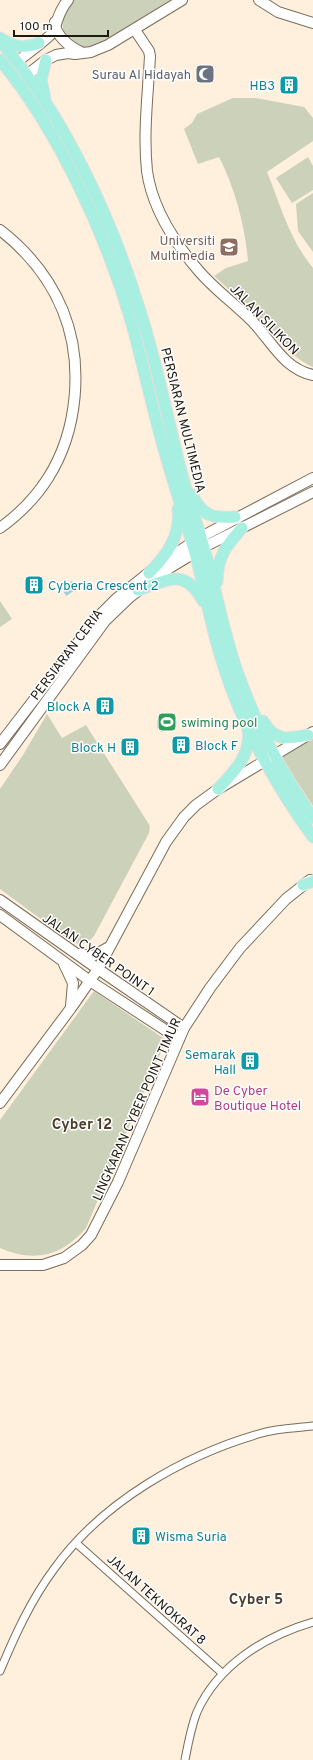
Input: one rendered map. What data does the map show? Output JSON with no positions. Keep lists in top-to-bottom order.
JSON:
{
  "streets": {
    "main road": ["PERSIARAN MULTIMEDIA"],
    "street": [
      "JALAN SILIKON",
      "PERSIARAN CERIA",
      "JALAN CYBER POINT 1",
      "LINGKARAN CYBER POINT TIMUR",
      "JALAN TEKNOKRAT 8"
    ]
  },
  "crossings": [
    ["PERSIARAN MULTIMEDIA", "PERSIARAN CERIA"],
    ["JALAN CYBER POINT 1", "LINGKARAN CYBER POINT TIMUR"]
  ],
  "districts": ["Cyber 12", "Cyber 5"],
  "places": {
    "mosque": ["Surau Al Hidayah"],
    "building": [
      "HB3",
      "Cyberia Crescent 2",
      "Block A",
      "Block F",
      "Block H",
      "Semarak Hall",
      "Wisma Suria"
    ],
    "school or university": ["Universiti Multimedia"],
    "sports": ["swiming pool"],
    "hotel": ["De Cyber Boutique Hotel"]
  },
  "scale_bar": "100 m"
}
